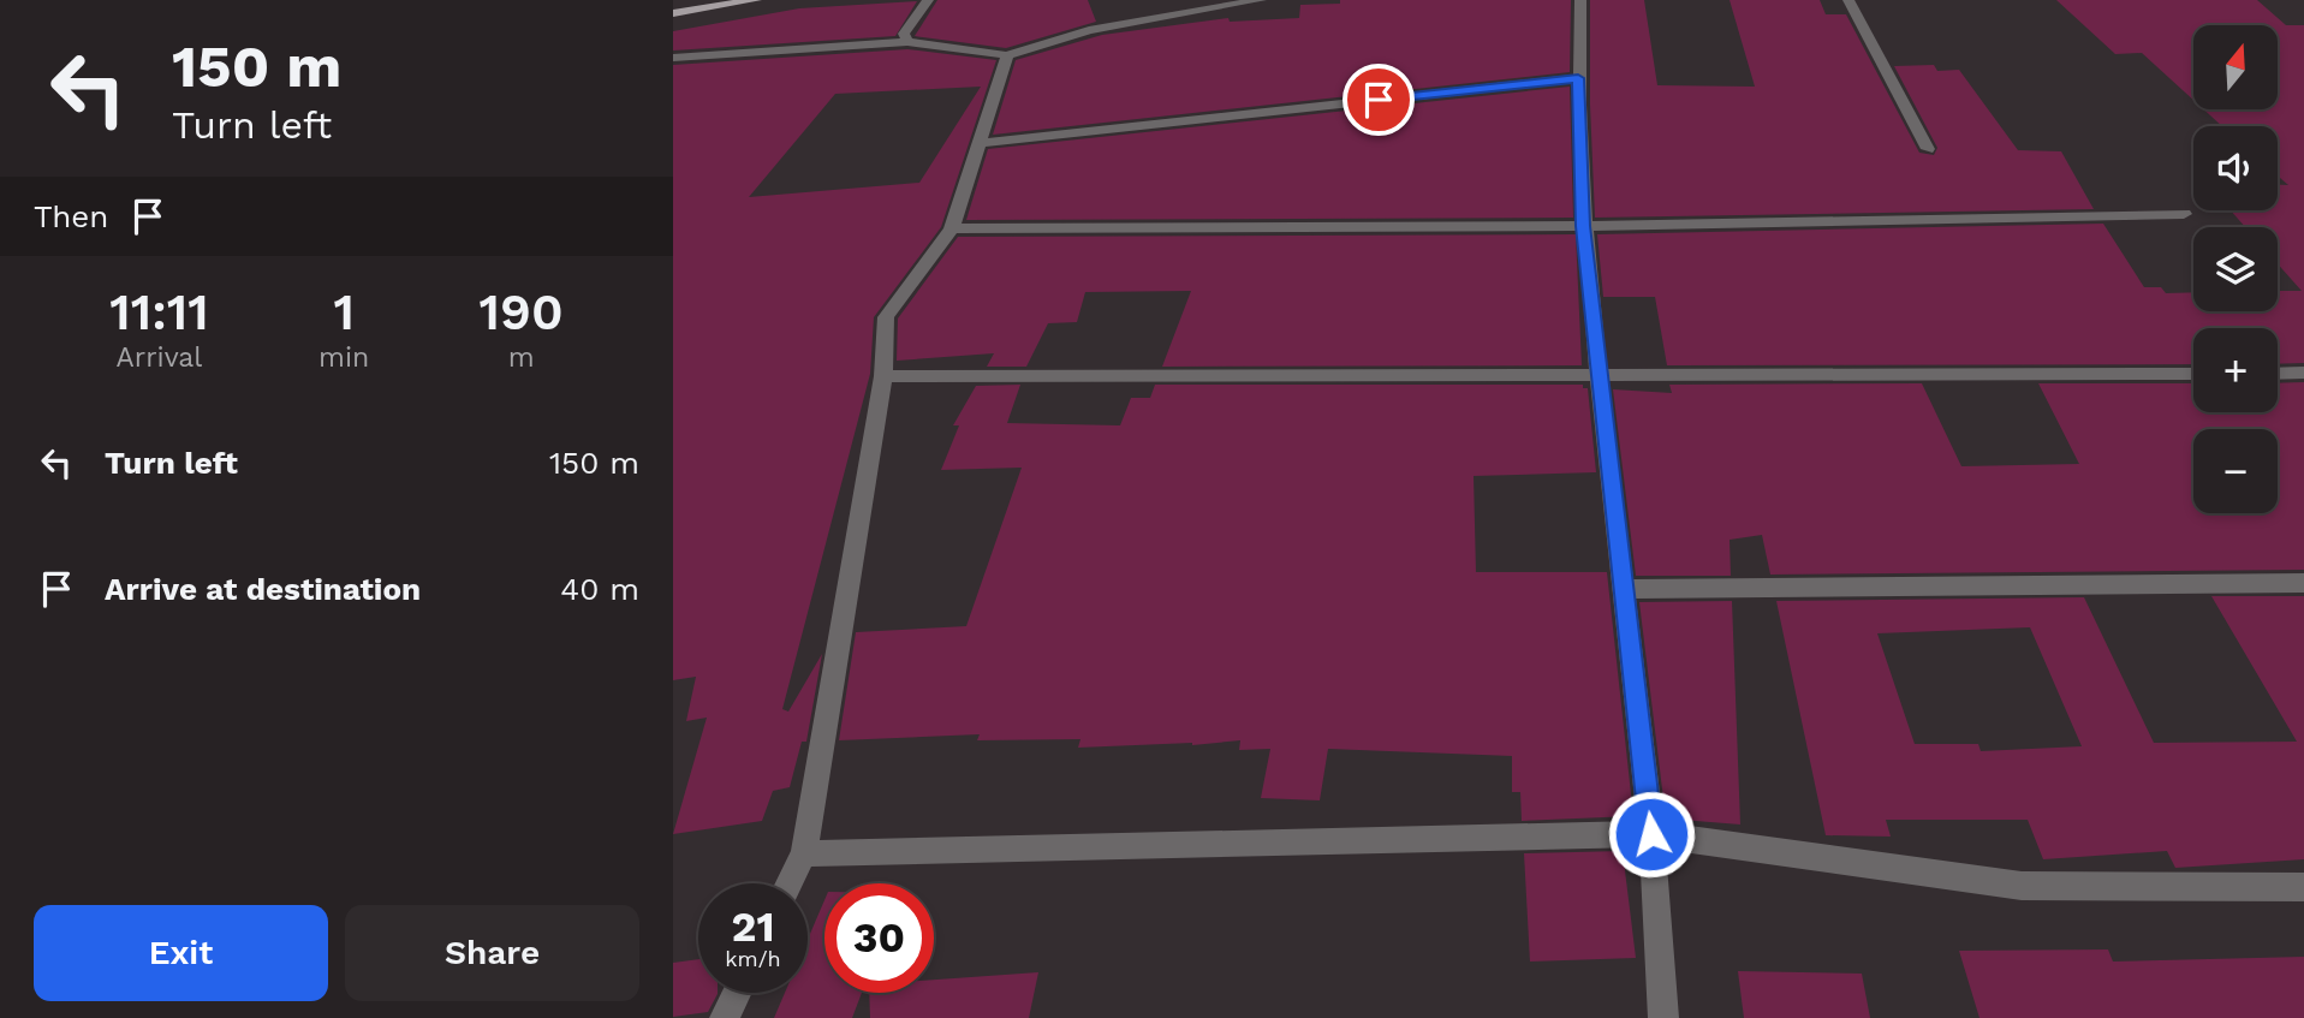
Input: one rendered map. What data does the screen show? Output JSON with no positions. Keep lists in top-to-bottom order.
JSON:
{
  "north": "top",
  "page": {
    "turn": ["150 m", "Turn left"],
    "map_buttons": ["+", "−"],
    "then": "Then",
    "eta": [
      "11:11",
      "Arrival",
      "1",
      "min",
      "190",
      "m"
    ],
    "list": [
      {
        "name": "Turn left",
        "value": "150 m"
      },
      {
        "name": "Arrive at destination",
        "value": "40 m"
      }
    ],
    "speed": "21 km/h",
    "limit": "30",
    "buttons": ["Exit", "Share"]
  }
}
